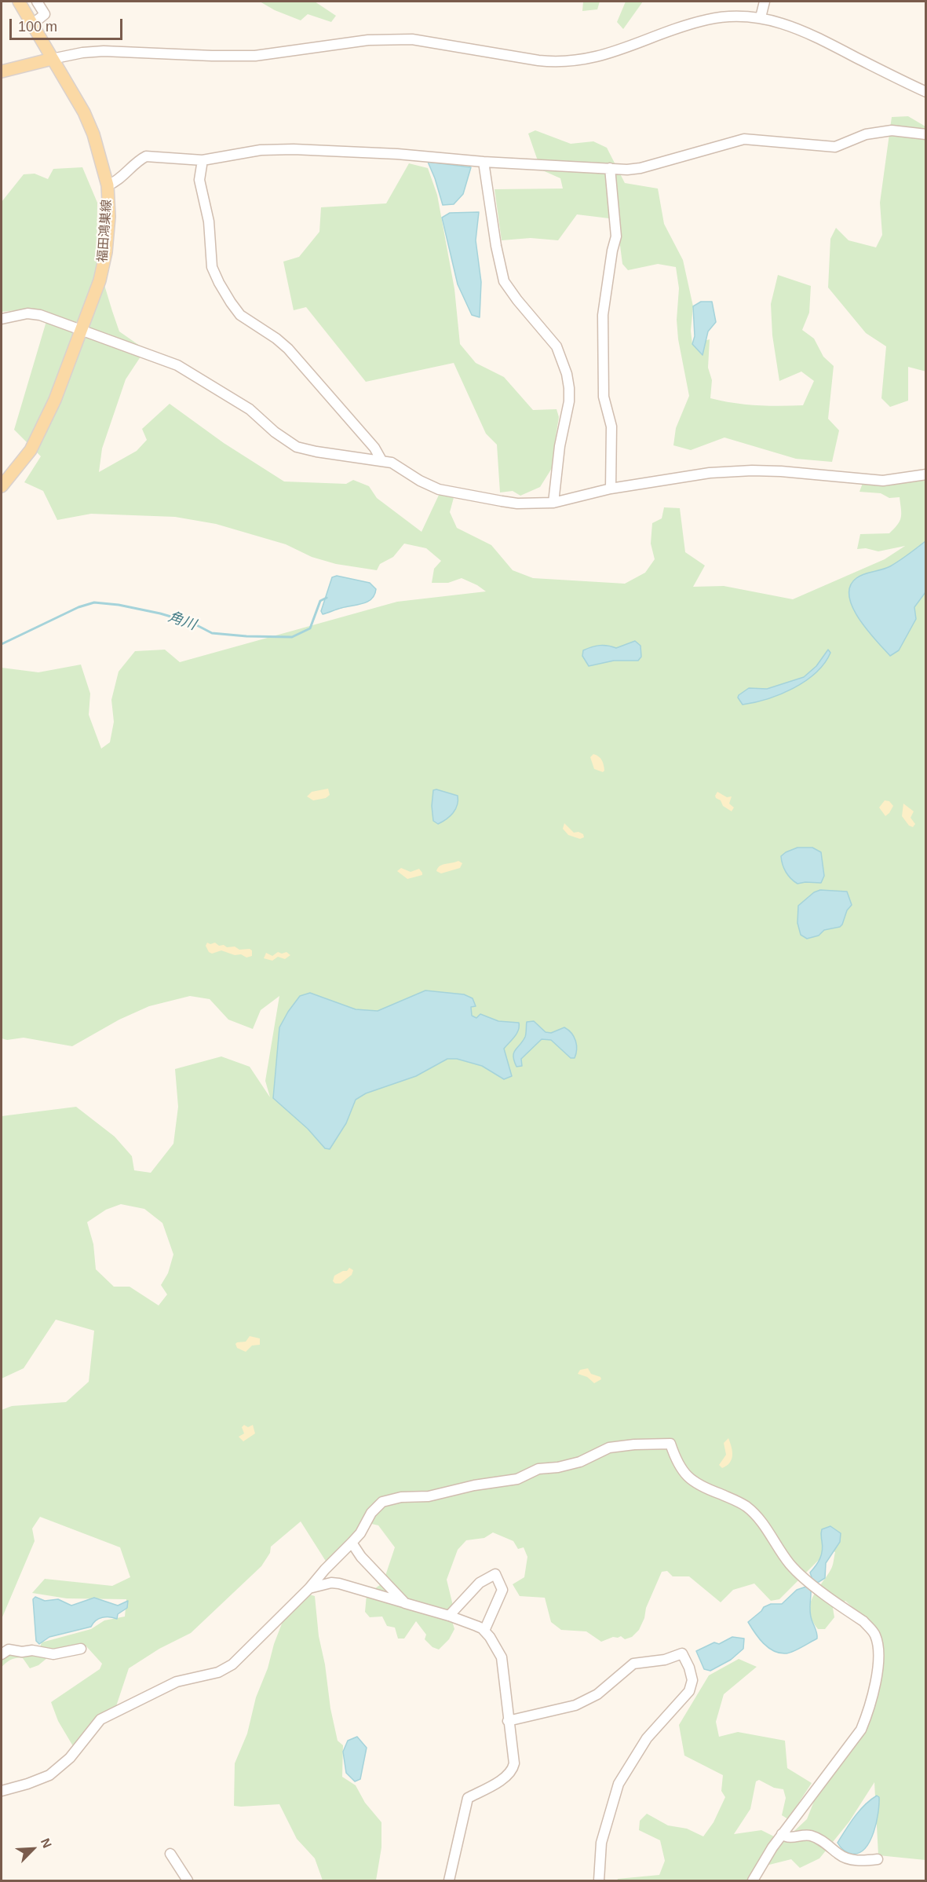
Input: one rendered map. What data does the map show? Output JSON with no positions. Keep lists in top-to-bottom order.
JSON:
{
  "streets": {
    "main road": ["福田鴻巣線"]
  },
  "water": ["角川"],
  "scale_bar": "100 m",
  "north": "top right"
}
